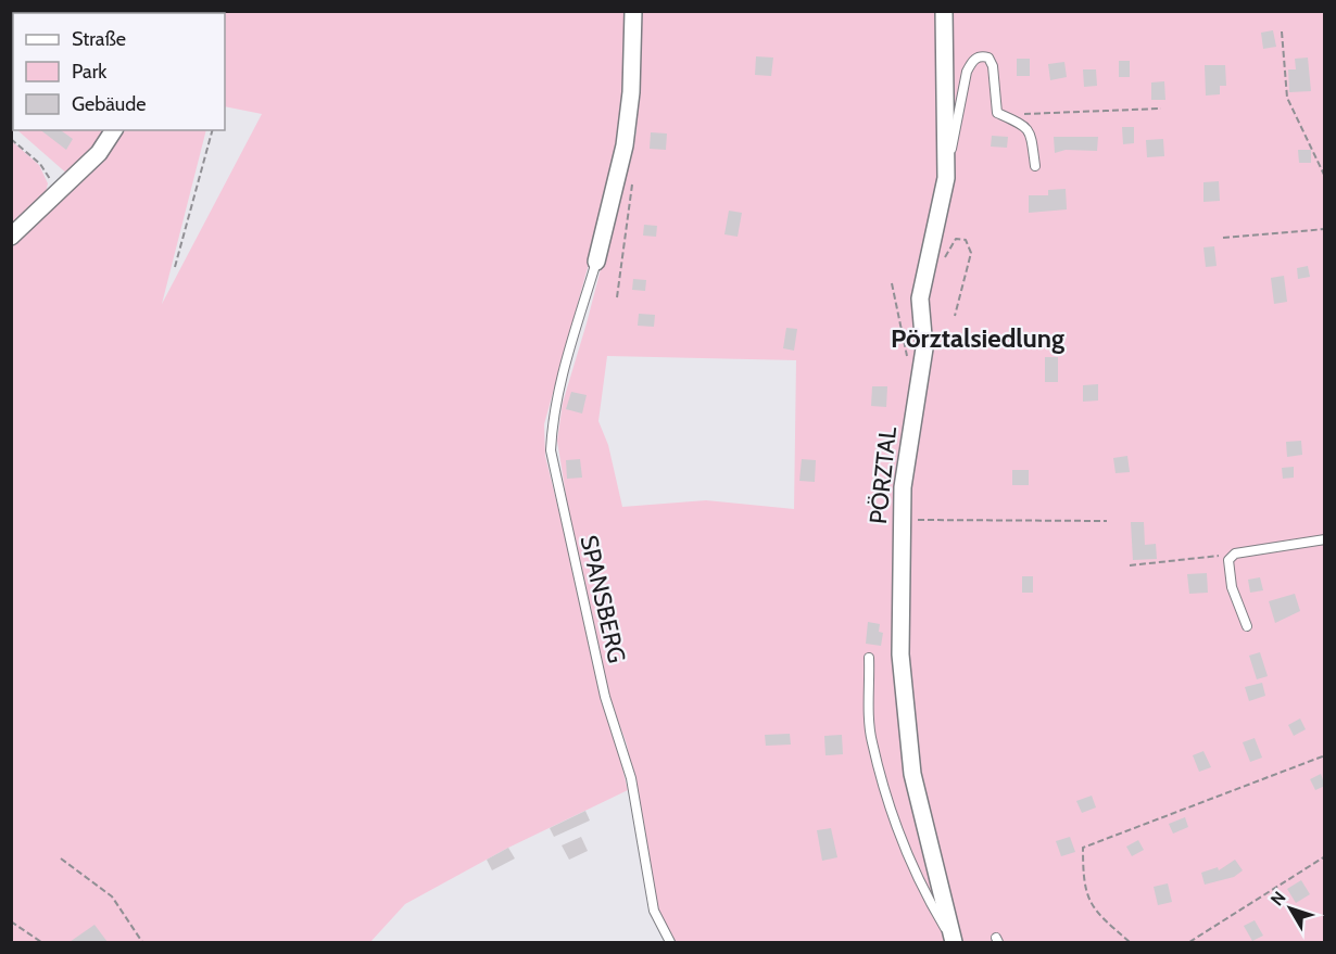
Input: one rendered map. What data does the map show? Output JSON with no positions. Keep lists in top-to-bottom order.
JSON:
{
  "streets": {
    "street": ["PÖRZTAL"],
    "lane": ["SPANSBERG"]
  },
  "districts": ["Pörztalsiedlung"],
  "legend": ["Straße", "Park", "Gebäude"],
  "north": "top left"
}
